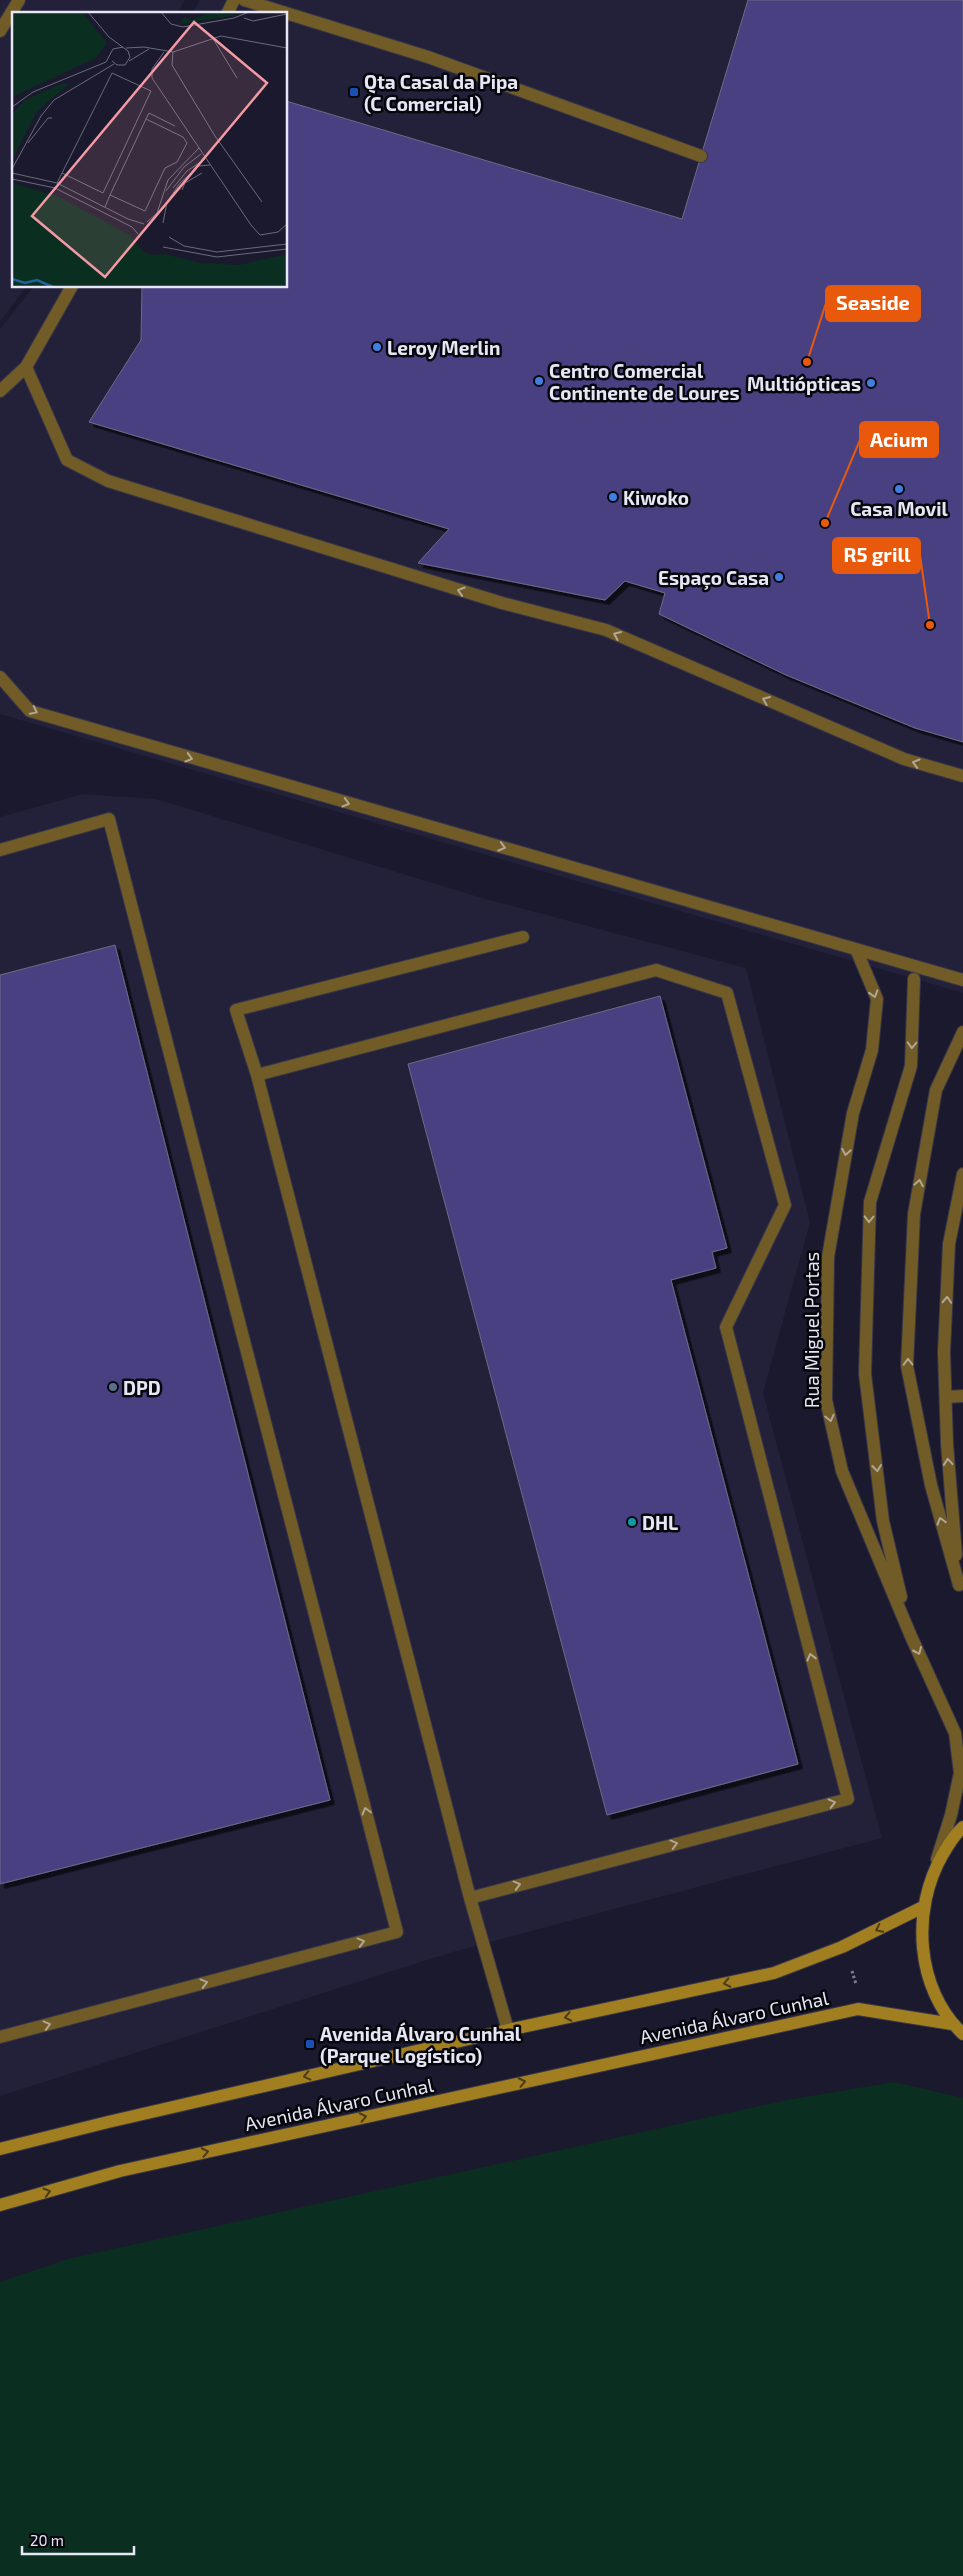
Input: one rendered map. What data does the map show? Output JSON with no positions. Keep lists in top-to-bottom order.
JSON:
{
  "streets": {
    "main road": ["Avenida Álvaro Cunhal"],
    "lane": ["Rua Miguel Portas"]
  },
  "places": {
    "transit": ["Qta Casal da Pipa (C Comercial)", "Avenida Álvaro Cunhal (Parque Logístico)"],
    "other": [
      "Leroy Merlin",
      "Seaside",
      "Centro Comercial Continente de Loures",
      "Multiópticas",
      "Casa Movil",
      "Kiwoko",
      "Acium",
      "Espaço Casa",
      "R5 grill",
      "DPD",
      "DHL"
    ]
  },
  "scale_bar": "20 m"
}
